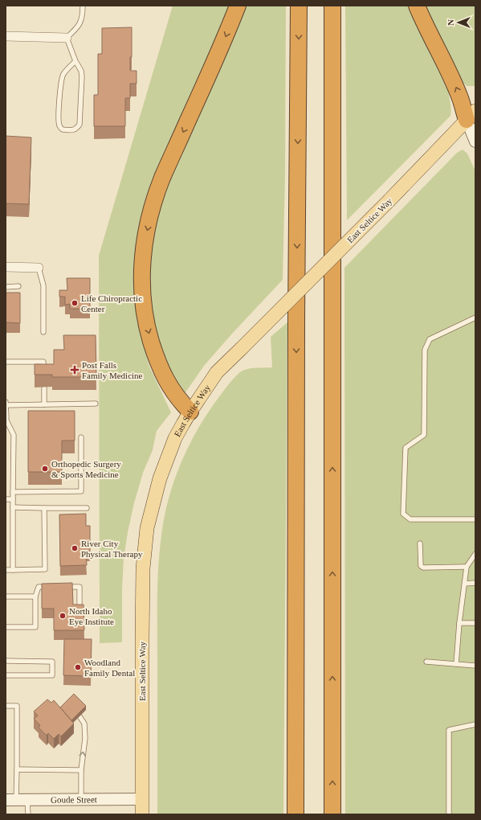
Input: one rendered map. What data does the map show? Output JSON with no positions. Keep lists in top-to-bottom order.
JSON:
{
  "streets": {
    "main road": ["East Seltice Way"],
    "street": ["Goude Street"]
  },
  "crossings": [
    ["East Seltice Way", "Goude Street"]
  ],
  "places": {
    "other": [
      "Life Chiropractic Center",
      "Orthopedic Surgery & Sports Medicine",
      "River City Physical Therapy",
      "North Idaho Eye Institute",
      "Woodland Family Dental"
    ],
    "health": ["Post Falls Family Medicine"]
  },
  "north": "left"
}
